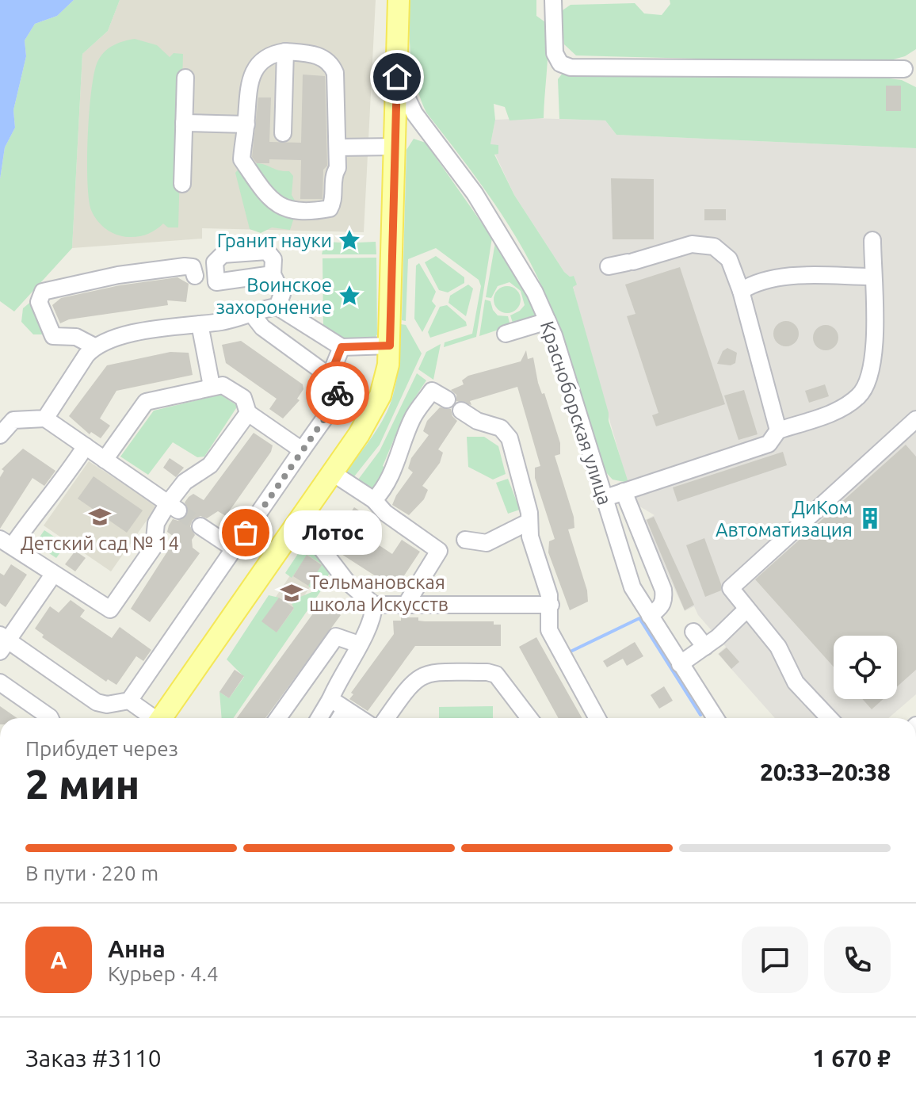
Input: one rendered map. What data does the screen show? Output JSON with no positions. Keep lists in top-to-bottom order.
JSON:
{
  "streets": {
    "street": ["Красноборская улица"]
  },
  "places": {
    "place": ["Гранит науки", "Воинское захоронение"],
    "school or university": ["Детский сад № 14", "Тельмановская школа Искусств"],
    "building": ["ДиКом Автоматизация"],
    "other": ["Лотос"]
  },
  "page": {
    "bubble": "Лотос",
    "heading": ["2 мин", "Прибудет через", "20:33–20:38"],
    "panel": [
      "Анна",
      "Курьер · 4.4",
      "Заказ #3110",
      "1 670 ₽"
    ],
    "bar": "В пути · 220 m",
    "round": "А"
  }
}
